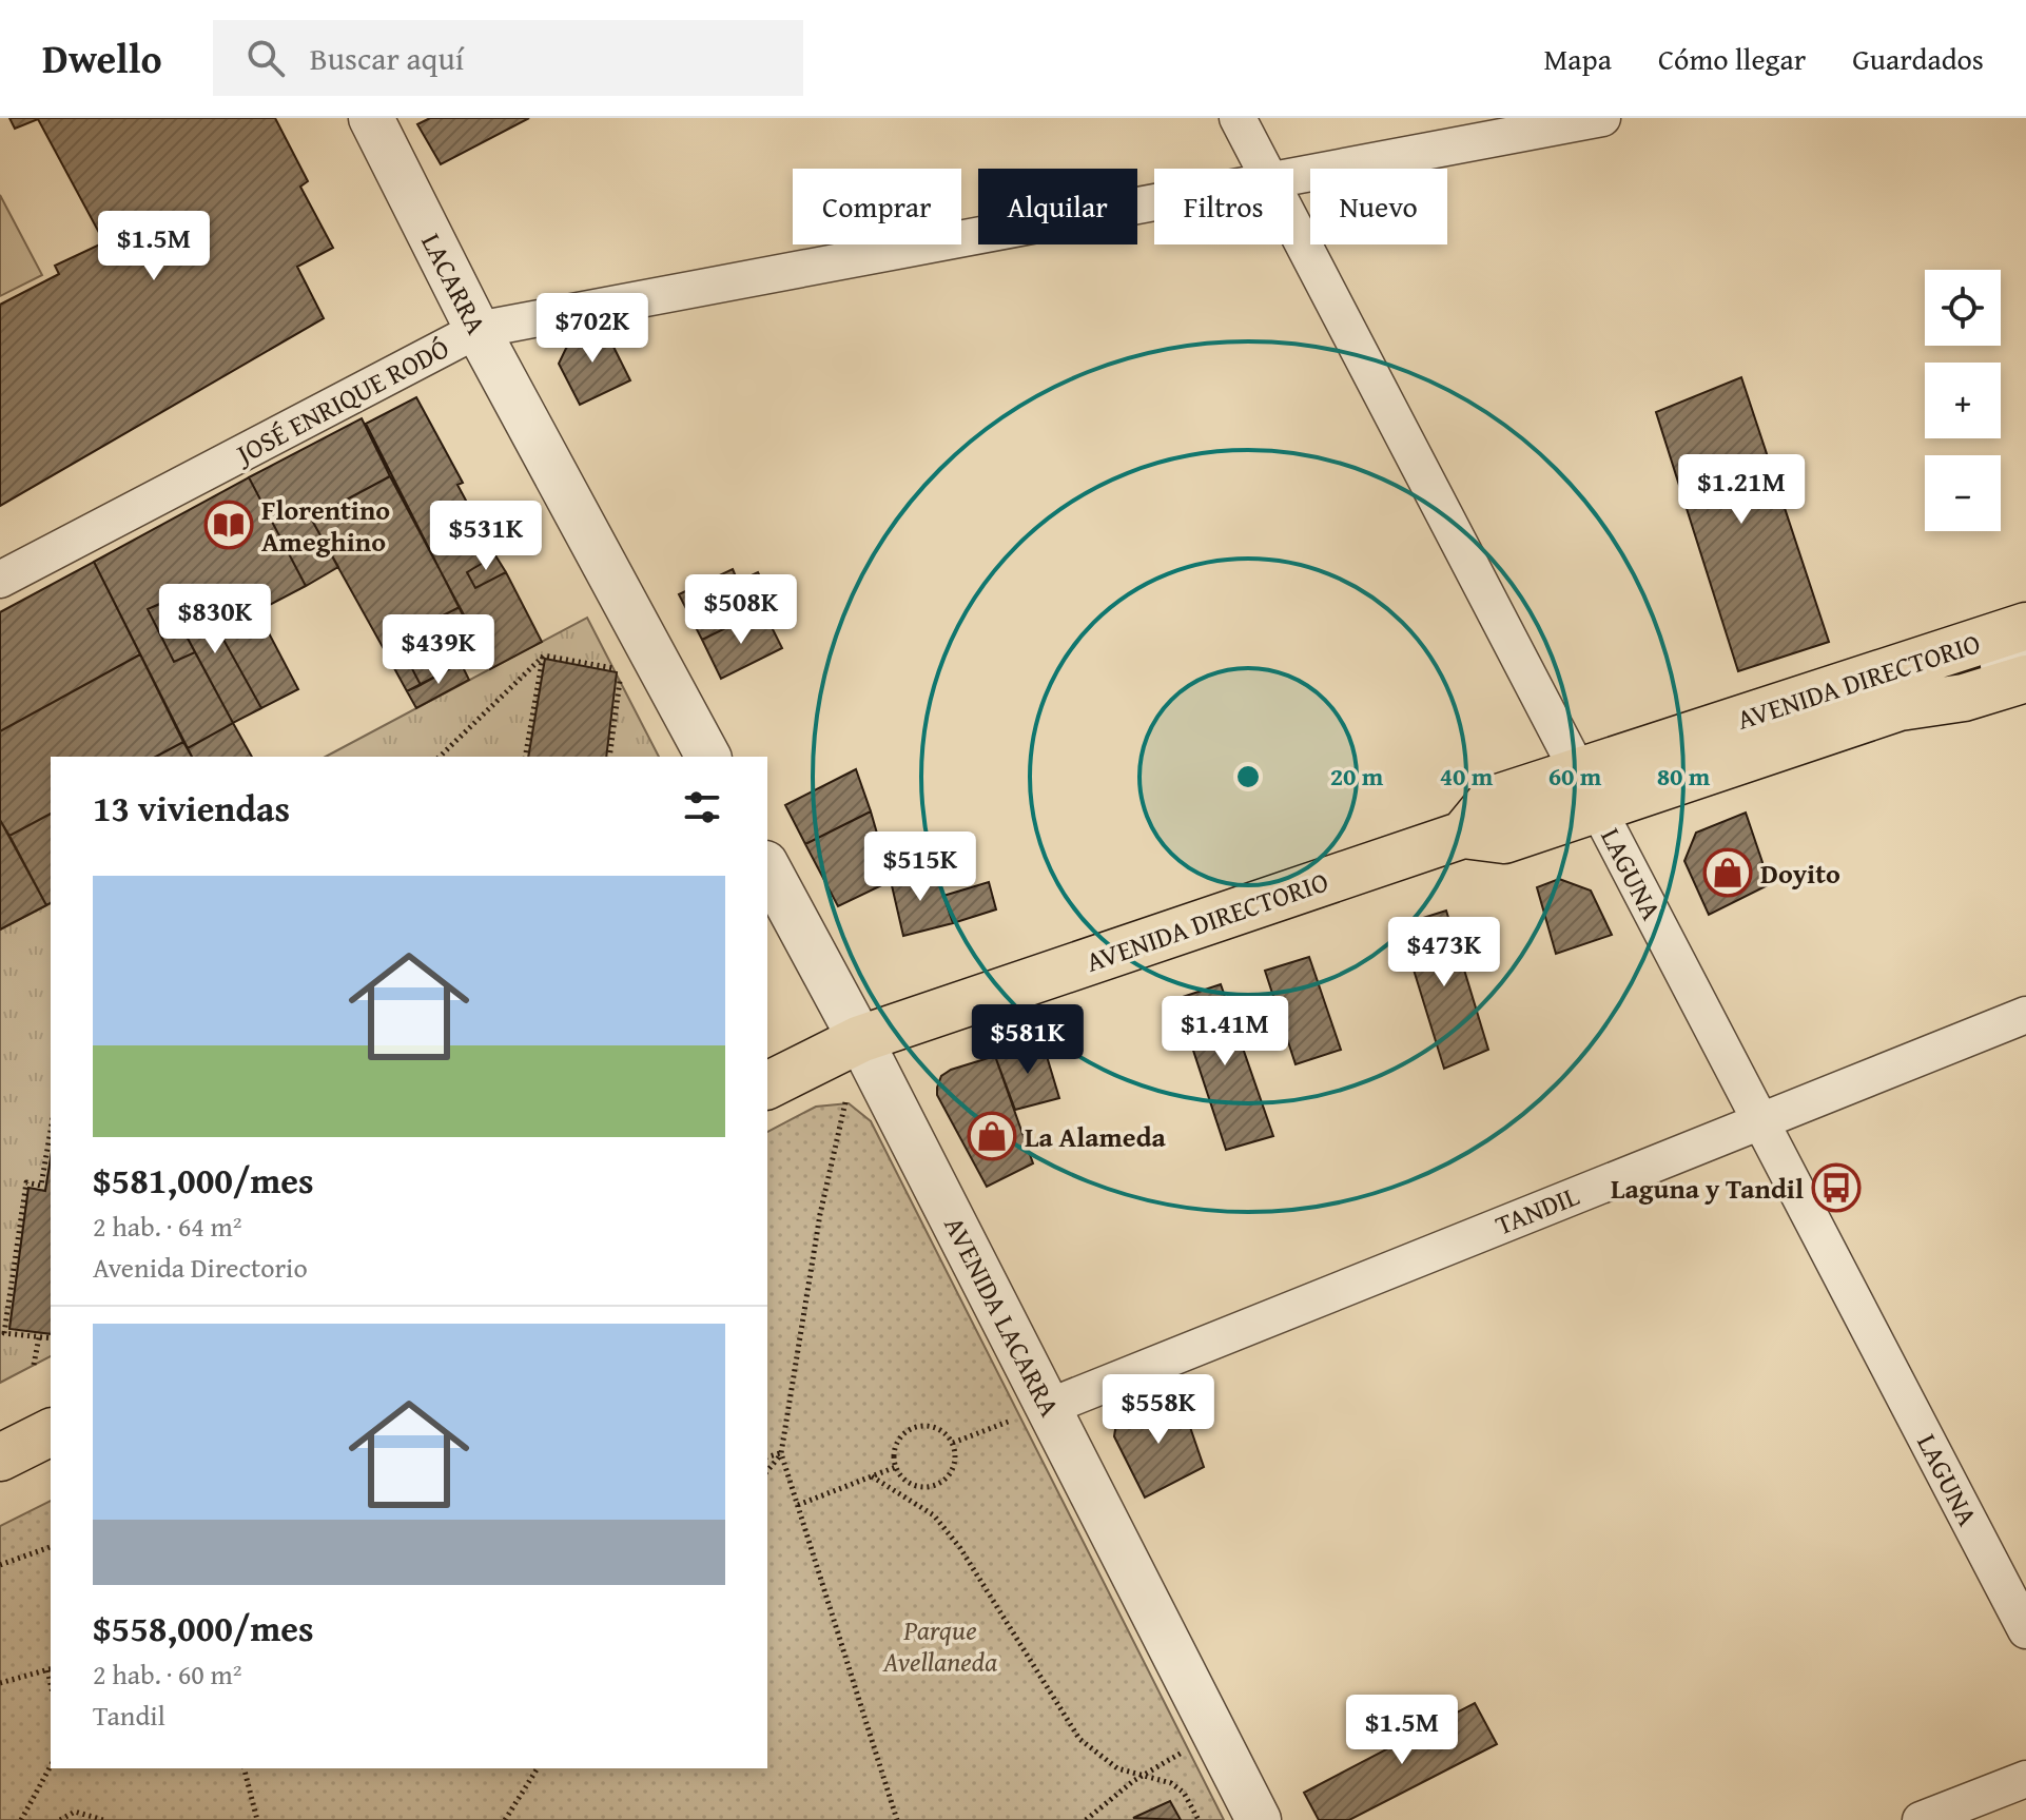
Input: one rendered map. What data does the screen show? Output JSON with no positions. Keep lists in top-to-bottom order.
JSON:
{
  "streets": {
    "main road": ["AVENIDA DIRECTORIO"],
    "street": [
      "LACARRA",
      "JOSÉ ENRIQUE RODÓ",
      "LAGUNA",
      "TANDIL",
      "AVENIDA LACARRA"
    ]
  },
  "crossings": [
    ["LACARRA", "JOSÉ ENRIQUE RODÓ"],
    ["AVENIDA DIRECTORIO", "LAGUNA"],
    ["AVENIDA DIRECTORIO", "AVENIDA LACARRA"],
    ["LAGUNA", "TANDIL"],
    ["TANDIL", "AVENIDA LACARRA"]
  ],
  "parks": ["Parque Avellaneda"],
  "places": {
    "library": ["Florentino Ameghino"],
    "shop": ["Doyito", "La Alameda"],
    "bus stop": ["Laguna y Tandil"]
  },
  "page": {
    "header": "Dwello",
    "search": "Buscar aquí",
    "nav": ["Mapa", "Cómo llegar", "Guardados"],
    "chip": [
      "Comprar",
      "Alquilar",
      "Filtros",
      "Nuevo"
    ],
    "price": [
      "$1.5M",
      "$702K",
      "$1.21M",
      "$531K",
      "$508K",
      "$830K",
      "$439K",
      "$515K",
      "$473K",
      "$1.41M",
      "$581K",
      "$558K",
      "$1.5M"
    ],
    "map_buttons": ["+", "−"],
    "heading": "13 viviendas",
    "list": [
      {
        "name": "$581,000/mes",
        "note": "2 hab. · 64 m² · Avenida Directorio"
      },
      {
        "name": "$558,000/mes",
        "note": "2 hab. · 60 m² · Tandil"
      }
    ]
  },
  "rings": [
    "20 m",
    "40 m",
    "60 m",
    "80 m"
  ]
}
